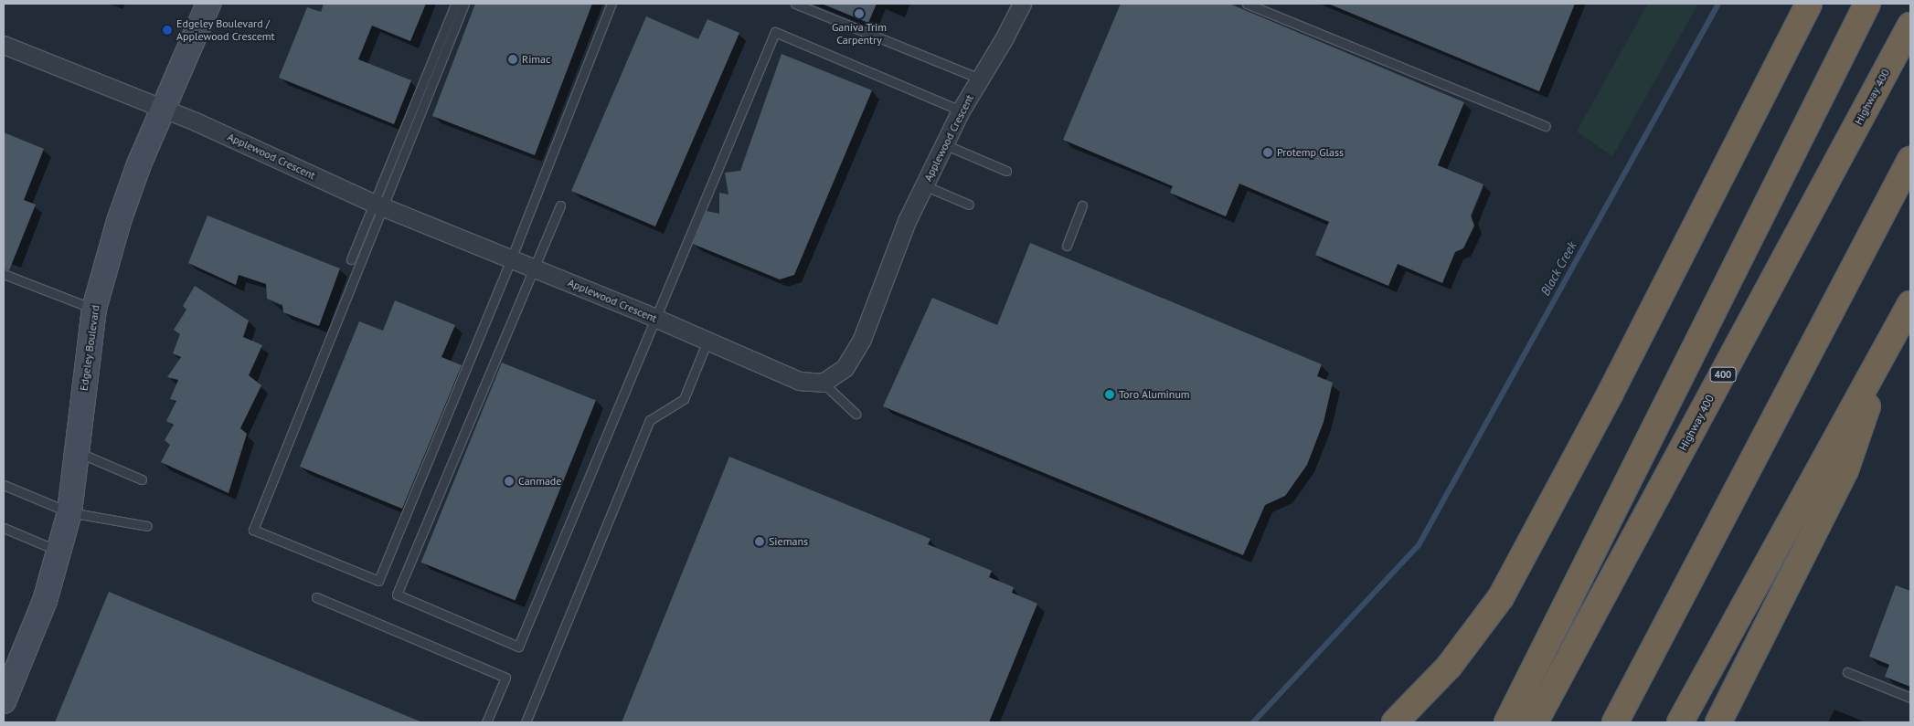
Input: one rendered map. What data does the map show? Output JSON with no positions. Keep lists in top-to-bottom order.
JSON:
{
  "streets": {
    "highway": ["Highway 400", "400"],
    "street": ["Applewood Crescent", "Edgeley Boulevard"]
  },
  "crossings": [
    ["Applewood Crescent", "Edgeley Boulevard"]
  ],
  "water": ["Black Creek"],
  "places": [
    "Ganiva Trim Carpentry",
    "Edgeley Boulevard / Applewood Crescemt",
    "Rimac",
    "Protemp Glass",
    "Toro Aluminum",
    "Canmade",
    "Siemans"
  ]
}
